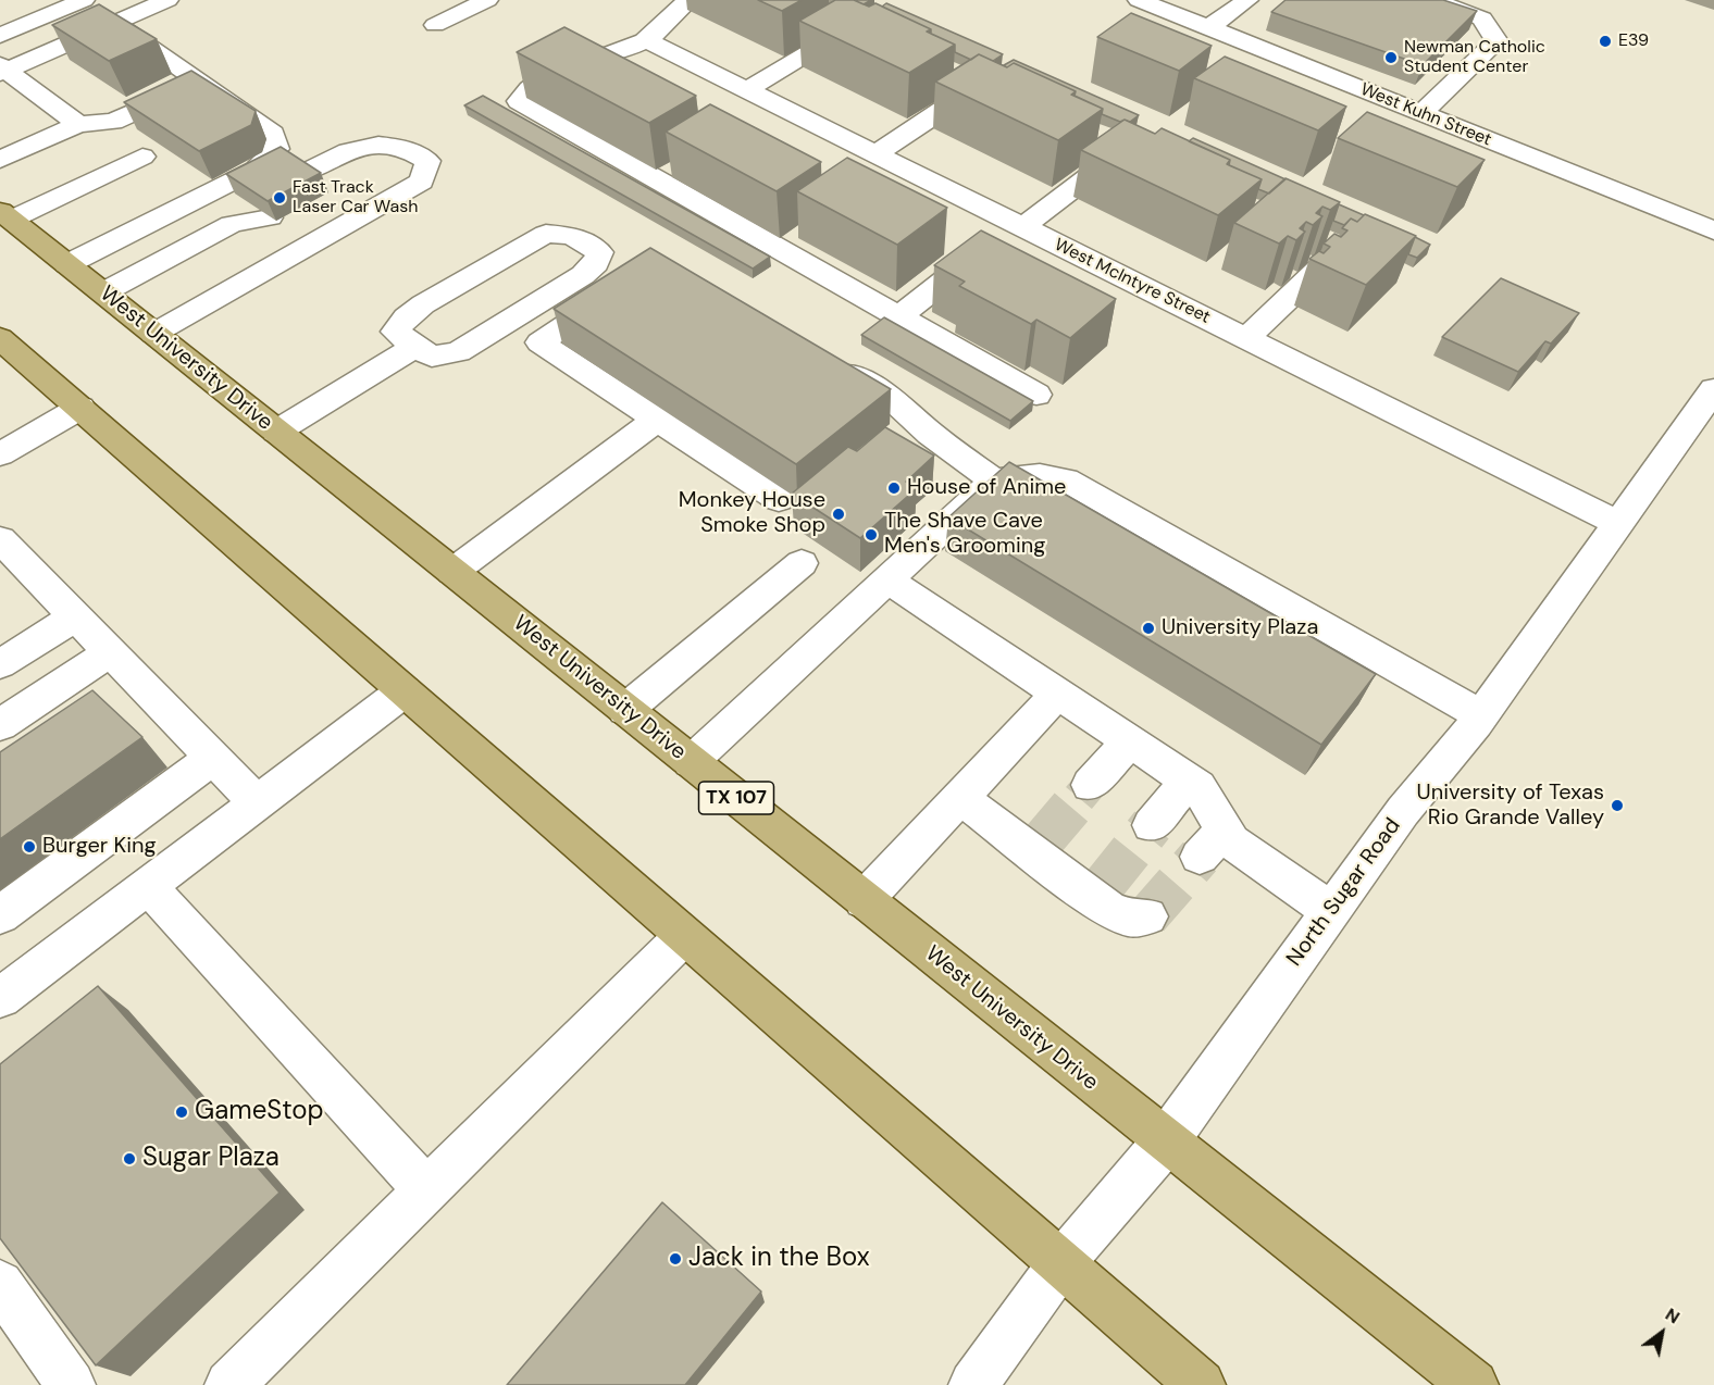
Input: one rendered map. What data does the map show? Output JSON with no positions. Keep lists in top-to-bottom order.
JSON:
{
  "streets": {
    "main road": ["West University Drive", "TX 107"],
    "street": ["West Kuhn Street", "West McIntyre Street", "North Sugar Road"]
  },
  "crossings": [
    ["West McIntyre Street", "North Sugar Road"],
    ["West University Drive", "North Sugar Road"]
  ],
  "places": [
    "E39",
    "Newman Catholic Student Center",
    "Fast Track Laser Car Wash",
    "House of Anime",
    "Monkey House Smoke Shop",
    "The Shave Cave Men's Grooming",
    "University Plaza",
    "University of Texas Rio Grande Valley",
    "Burger King",
    "GameStop",
    "Sugar Plaza",
    "Jack in the Box"
  ],
  "north": "top right"
}
